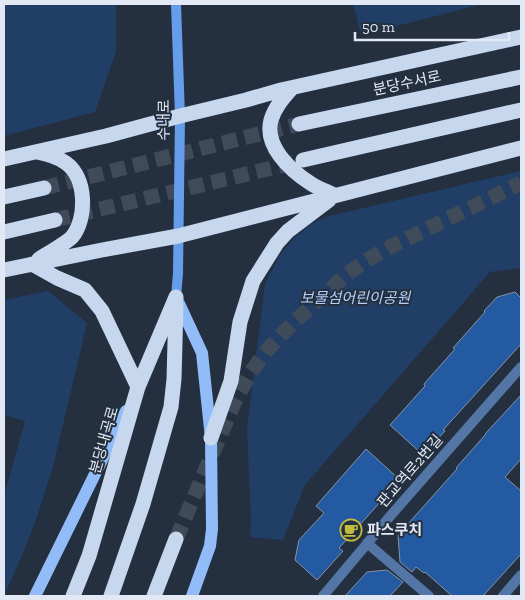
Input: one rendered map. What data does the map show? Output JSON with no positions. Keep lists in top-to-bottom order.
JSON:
{
  "streets": {
    "highway": ["분당수서로", "분당내곡로"],
    "main road": ["수내로"],
    "street": ["판교역로2번길"]
  },
  "crossings": [
    ["수내로", "분당내곡로"]
  ],
  "parks": ["보물섬어린이공원"],
  "places": {
    "cafe": ["파스쿠치"]
  },
  "scale_bar": "50 m"
}
